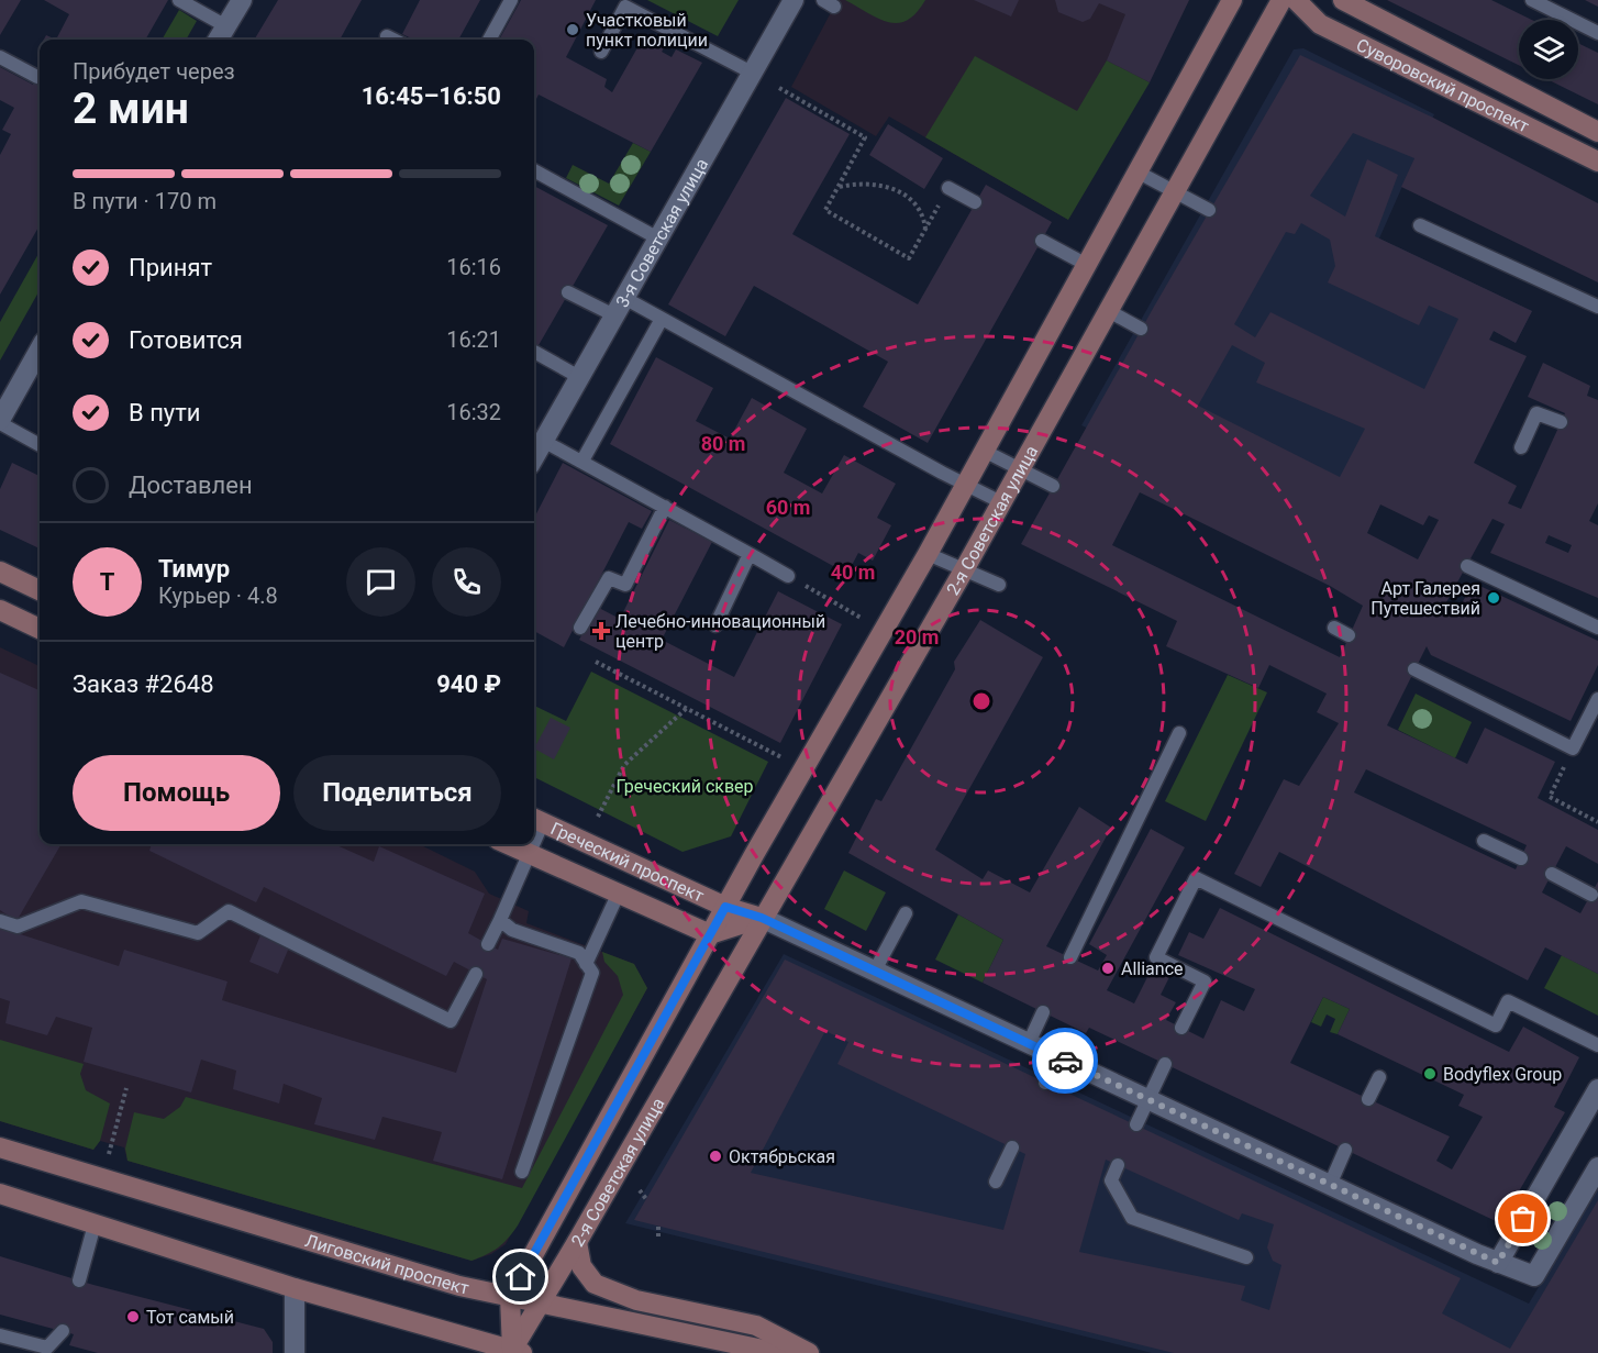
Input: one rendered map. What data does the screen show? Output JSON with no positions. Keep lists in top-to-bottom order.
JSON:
{
  "streets": {
    "main road": [
      "Суворовский проспект",
      "2-я Советская улица",
      "Греческий проспект",
      "Лиговский проспект"
    ],
    "street": ["3-я Советская улица"]
  },
  "crossings": [
    ["2-я Советская улица", "Греческий проспект"],
    ["2-я Советская улица", "Лиговский проспект"]
  ],
  "parks": ["Греческий сквер"],
  "places": {
    "other": [
      "Участковый пункт полиции",
      "Арт Галерея Путешествий",
      "Alliance",
      "Bodyflex Group",
      "Октябрьская",
      "Тот самый"
    ],
    "health": ["Лечебно-инновационный центр"]
  },
  "page": {
    "heading": ["2 мин", "Прибудет через", "16:45–16:50"],
    "panel": [
      "Тимур",
      "Курьер · 4.8",
      "Заказ #2648",
      "940 ₽"
    ],
    "bar": "В пути · 170 m",
    "list": [
      ["Принят", "16:16"],
      ["Готовится", "16:21"],
      ["В пути", "16:32"],
      "Доставлен"
    ],
    "round": "Т",
    "buttons": ["Помощь", "Поделиться"]
  },
  "rings": [
    "80 m",
    "60 m",
    "40 m",
    "20 m"
  ]
}
